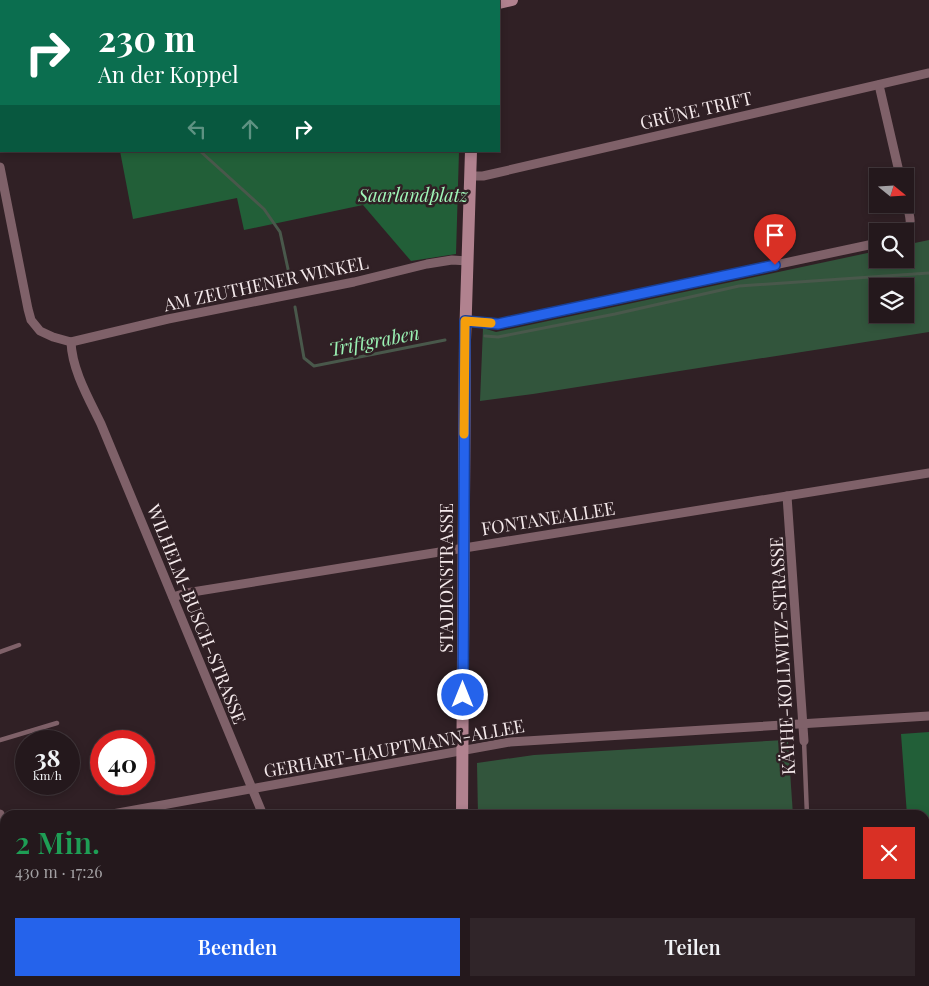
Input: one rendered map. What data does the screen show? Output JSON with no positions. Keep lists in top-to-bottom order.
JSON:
{
  "streets": {
    "street": [
      "GRÜNE TRIFT",
      "AM ZEUTHENER WINKEL",
      "FONTANEALLEE",
      "STADIONSTRASSE",
      "WILHELM-BUSCH-STRASSE",
      "KÄTHE-KOLLWITZ-STRASSE",
      "GERHART-HAUPTMANN-ALLEE"
    ]
  },
  "crossings": [
    ["GRÜNE TRIFT", "STADIONSTRASSE"],
    ["AM ZEUTHENER WINKEL", "STADIONSTRASSE"],
    ["AM ZEUTHENER WINKEL", "WILHELM-BUSCH-STRASSE"],
    ["FONTANEALLEE", "STADIONSTRASSE"],
    ["FONTANEALLEE", "WILHELM-BUSCH-STRASSE"],
    ["FONTANEALLEE", "KÄTHE-KOLLWITZ-STRASSE"],
    ["STADIONSTRASSE", "GERHART-HAUPTMANN-ALLEE"],
    ["WILHELM-BUSCH-STRASSE", "GERHART-HAUPTMANN-ALLEE"],
    ["KÄTHE-KOLLWITZ-STRASSE", "GERHART-HAUPTMANN-ALLEE"]
  ],
  "water": ["Triftgraben"],
  "parks": ["Saarlandplatz"],
  "north": "right",
  "page": {
    "turn": ["230 m", "An der Koppel"],
    "speed": "38 km/h",
    "limit": "40",
    "heading": ["2 Min.", "430 m · 17:26"],
    "buttons": ["Beenden", "Teilen"]
  }
}
